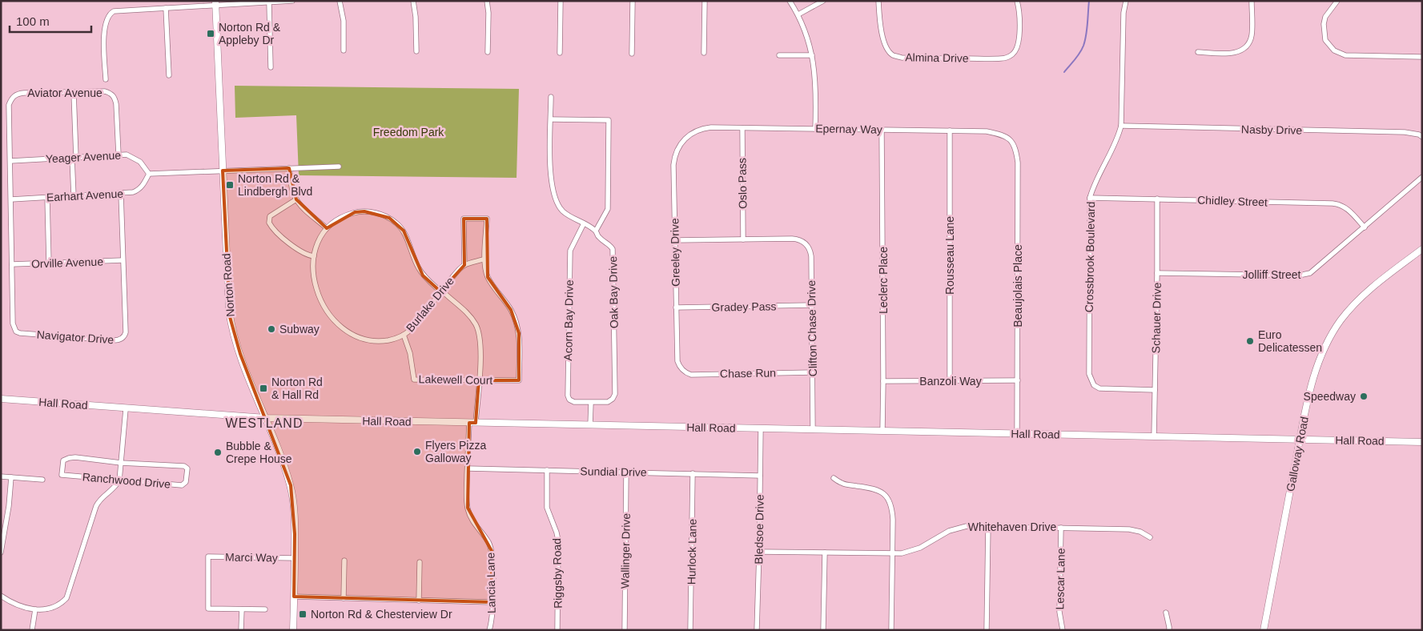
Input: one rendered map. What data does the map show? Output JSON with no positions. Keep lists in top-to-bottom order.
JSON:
{
  "streets": {
    "street": [
      "Almina Drive",
      "Aviator Avenue",
      "Epernay Way",
      "Nasby Drive",
      "Yeager Avenue",
      "Oslo Pass",
      "Earhart Avenue",
      "Chidley Street",
      "Greeley Drive",
      "Rousseau Lane",
      "Crossbrook Boulevard",
      "Orville Avenue",
      "Jolliff Street",
      "Leclerc Place",
      "Norton Road",
      "Beaujolais Place",
      "Oak Bay Drive",
      "Burlake Drive",
      "Gradey Pass",
      "Schauer Drive",
      "Acorn Bay Drive",
      "Clifton Chase Drive",
      "Navigator Drive",
      "Chase Run",
      "Lakewell Court",
      "Banzoli Way",
      "Hall Road",
      "Galloway Road",
      "Sundial Drive",
      "Ranchwood Drive",
      "Whitehaven Drive",
      "Bledsoe Drive",
      "Wallinger Drive",
      "Hurlock Lane",
      "Marci Way",
      "Riggsby Road",
      "Lescar Lane",
      "Lancia Lane"
    ]
  },
  "crossings": [
    ["Aviator Avenue", "Yeager Avenue"],
    ["Aviator Avenue", "Earhart Avenue"],
    ["Aviator Avenue", "Navigator Drive"],
    ["Epernay Way", "Oslo Pass"],
    ["Epernay Way", "Greeley Drive"],
    ["Epernay Way", "Rousseau Lane"],
    ["Epernay Way", "Leclerc Place"],
    ["Epernay Way", "Beaujolais Place"],
    ["Nasby Drive", "Crossbrook Boulevard"],
    ["Yeager Avenue", "Earhart Avenue"],
    ["Oslo Pass", "Clifton Chase Drive"],
    ["Earhart Avenue", "Navigator Drive"],
    ["Chidley Street", "Crossbrook Boulevard"],
    ["Chidley Street", "Jolliff Street"],
    ["Chidley Street", "Schauer Drive"],
    ["Greeley Drive", "Gradey Pass"],
    ["Greeley Drive", "Chase Run"],
    ["Rousseau Lane", "Banzoli Way"],
    ["Crossbrook Boulevard", "Schauer Drive"],
    ["Orville Avenue", "Navigator Drive"],
    ["Jolliff Street", "Schauer Drive"],
    ["Leclerc Place", "Banzoli Way"],
    ["Leclerc Place", "Hall Road"],
    ["Norton Road", "Hall Road"],
    ["Norton Road", "Marci Way"],
    ["Beaujolais Place", "Banzoli Way"],
    ["Beaujolais Place", "Hall Road"],
    ["Oak Bay Drive", "Acorn Bay Drive"],
    ["Burlake Drive", "Lakewell Court"],
    ["Gradey Pass", "Clifton Chase Drive"],
    ["Schauer Drive", "Hall Road"],
    ["Clifton Chase Drive", "Chase Run"],
    ["Clifton Chase Drive", "Hall Road"],
    ["Hall Road", "Galloway Road"],
    ["Hall Road", "Bledsoe Drive"],
    ["Hall Road", "Lancia Lane"],
    ["Sundial Drive", "Bledsoe Drive"],
    ["Sundial Drive", "Wallinger Drive"],
    ["Sundial Drive", "Hurlock Lane"],
    ["Sundial Drive", "Riggsby Road"],
    ["Sundial Drive", "Lancia Lane"],
    ["Whitehaven Drive", "Bledsoe Drive"],
    ["Whitehaven Drive", "Lescar Lane"]
  ],
  "districts": ["WESTLAND"],
  "parks": ["Freedom Park"],
  "places": {
    "transit": [
      "Norton Rd & Appleby Dr",
      "Norton Rd & Lindbergh Blvd",
      "Norton Rd & Hall Rd",
      "Norton Rd & Chesterview Dr"
    ],
    "other": [
      "Subway",
      "Euro Delicatessen",
      "Speedway",
      "Flyers Pizza Galloway",
      "Bubble & Crepe House"
    ]
  },
  "scale_bar": "100 m"
}
